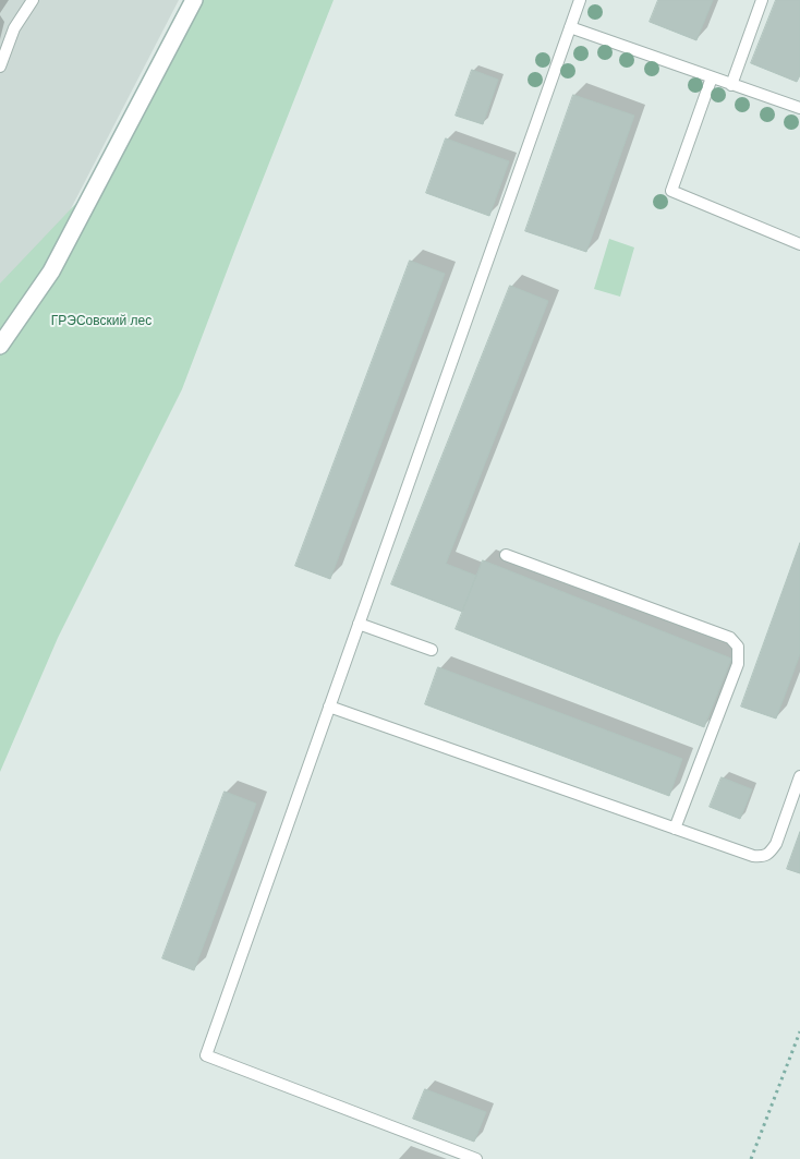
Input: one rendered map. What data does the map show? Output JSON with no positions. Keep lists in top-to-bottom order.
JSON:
{
  "parks": ["ГРЭСовский лес"]
}
